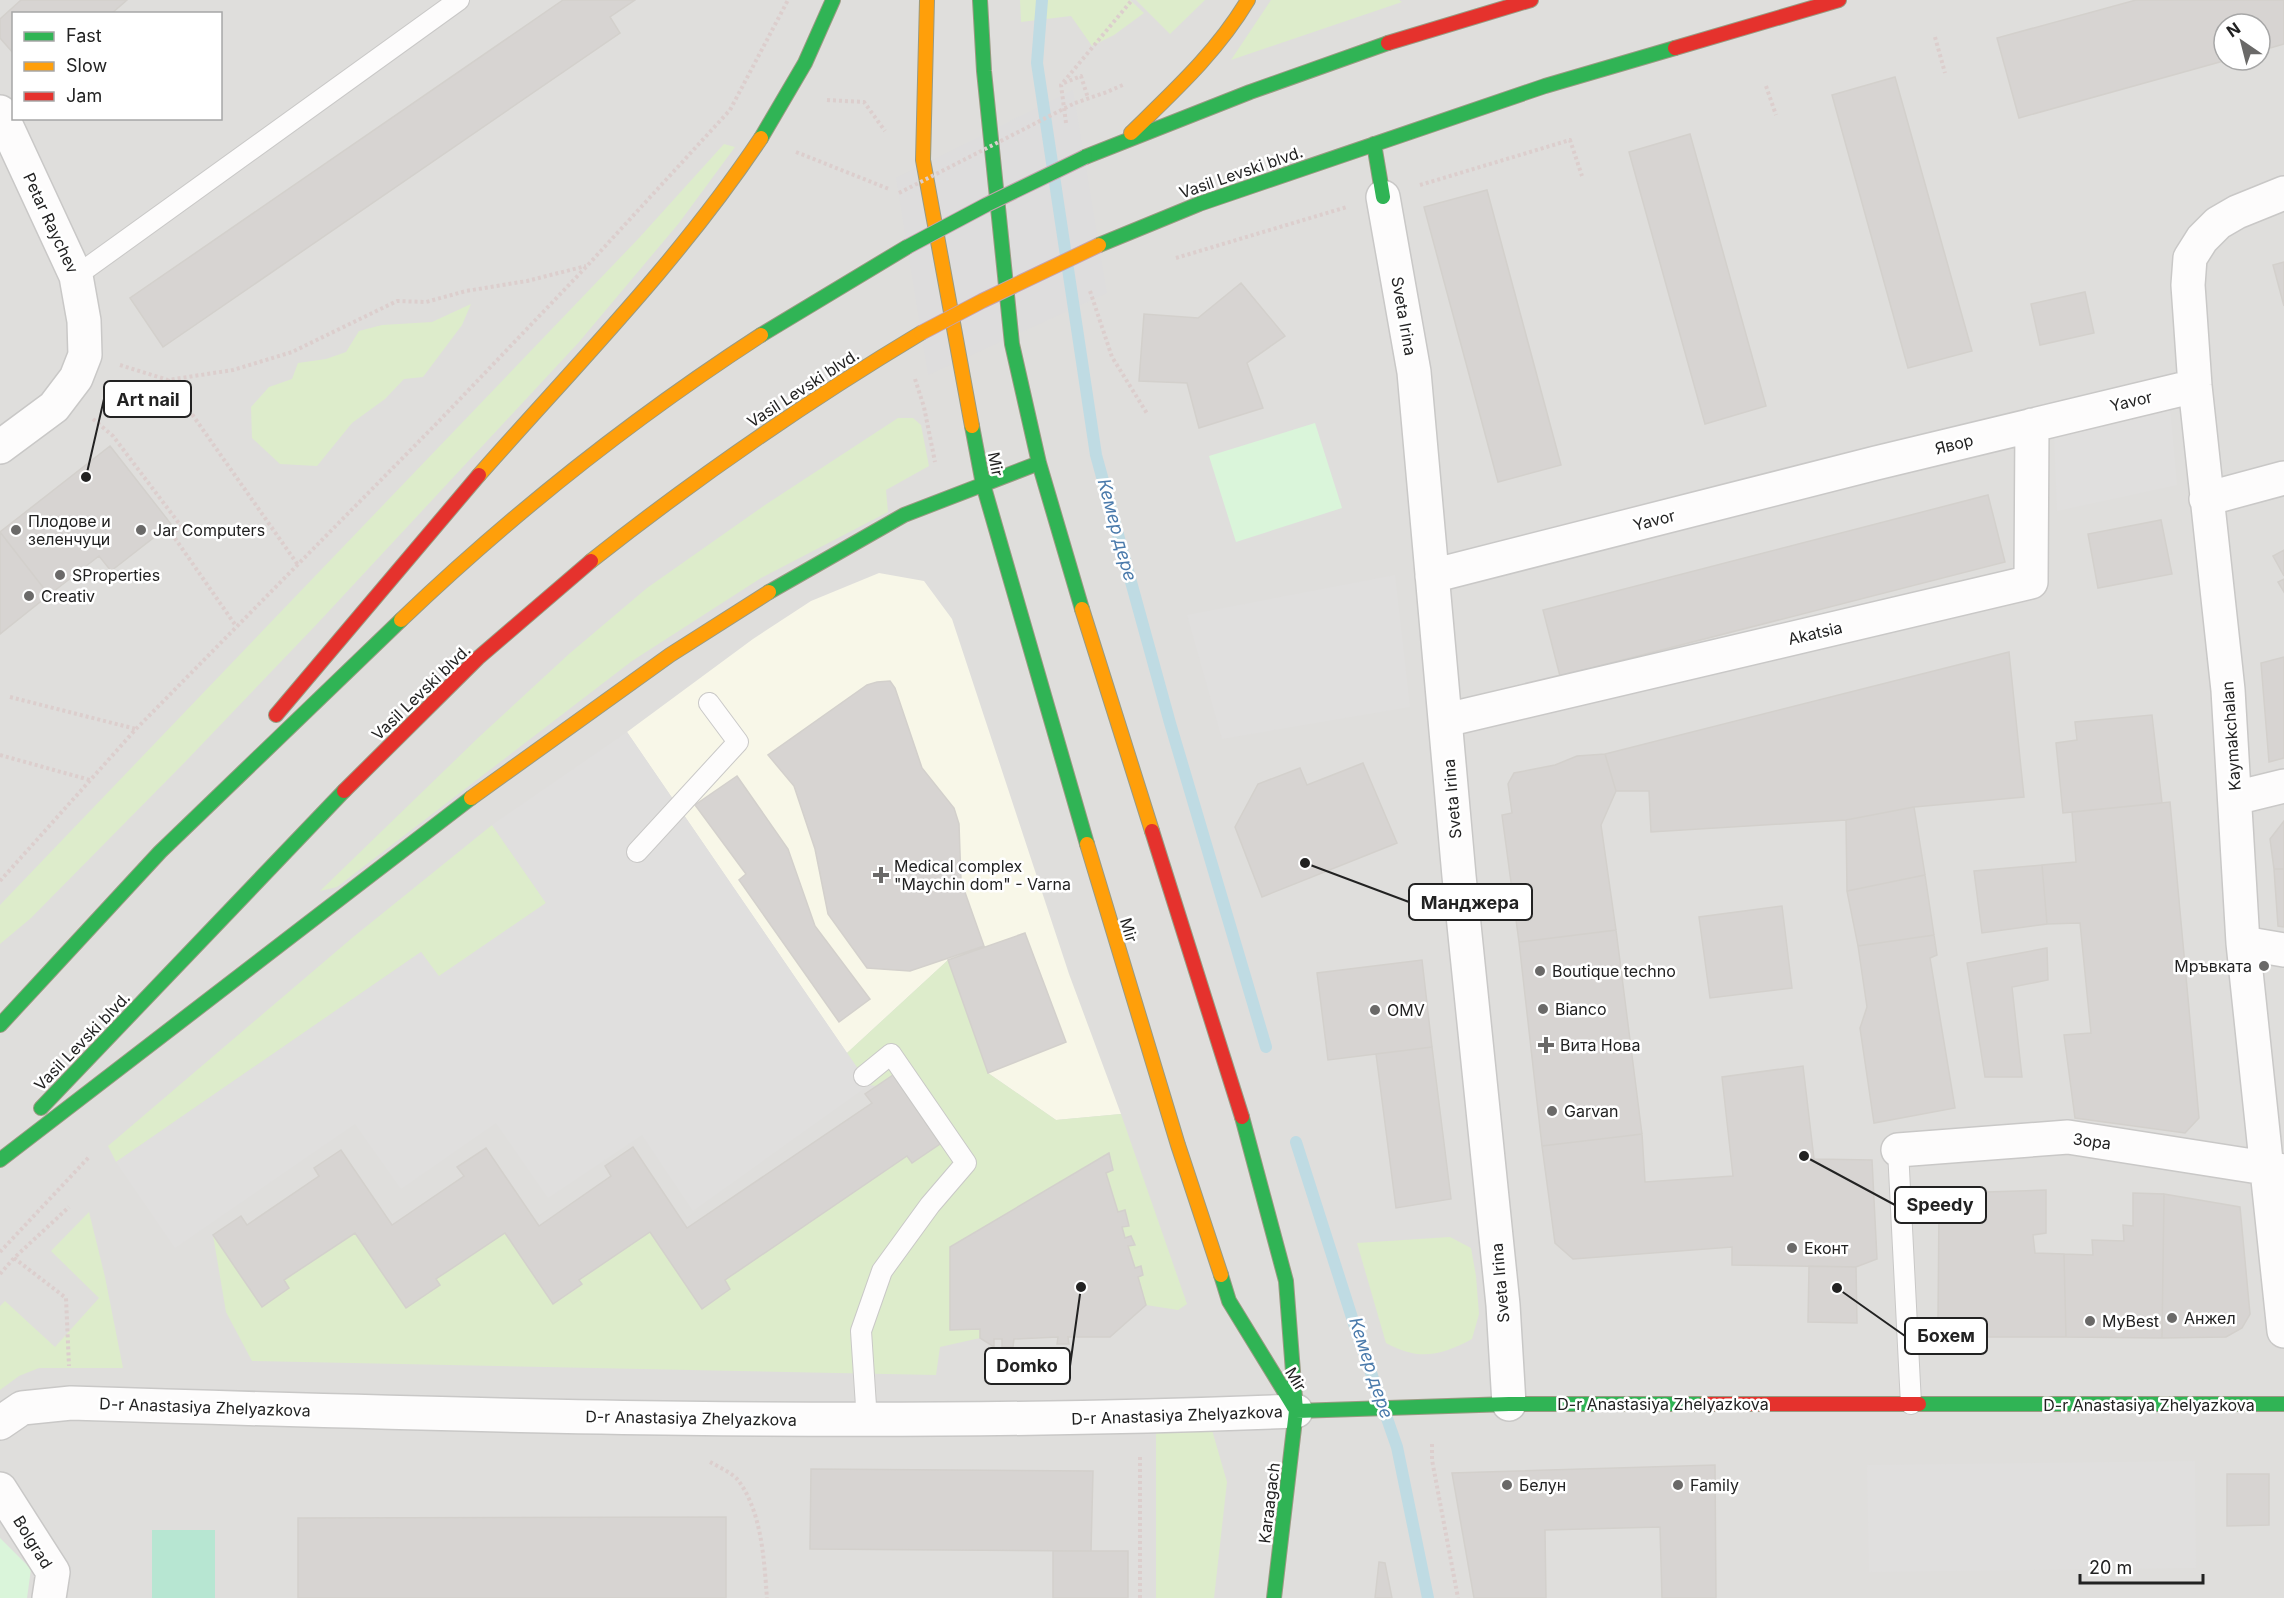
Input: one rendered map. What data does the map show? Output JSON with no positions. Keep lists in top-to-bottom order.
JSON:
{
  "streets": {
    "main road": [
      "Vasil Levski blvd.",
      "Mir",
      "D-r Anastasiya Zhelyazkova",
      "Karaagach"
    ],
    "street": [
      "Petar Raychev",
      "Sveta Irina",
      "Yavor",
      "Akatsia",
      "Kaymakchalan",
      "Зора",
      "Bolgrad"
    ]
  },
  "crossings": [
    ["Sveta Irina", "Yavor"],
    ["Sveta Irina", "Akatsia"],
    ["Sveta Irina", "D-r Anastasiya Zhelyazkova"],
    ["Yavor", "Akatsia"],
    ["Yavor", "Kaymakchalan"],
    ["Mir", "D-r Anastasiya Zhelyazkova"],
    ["Mir", "Karaagach"],
    ["Kaymakchalan", "Зора"],
    ["D-r Anastasiya Zhelyazkova", "Karaagach"]
  ],
  "water": ["Кемер дере"],
  "places": {
    "other": [
      "Art nail",
      "Плодове и зеленчуци",
      "Jar Computers",
      "SProperties",
      "Creativ",
      "Манджера",
      "Мръвката",
      "Boutique techno",
      "Bianco",
      "OMV",
      "Garvan",
      "Speedy",
      "Еконт",
      "Domko",
      "Бохем",
      "Анжел",
      "MyBest",
      "Белун",
      "Family"
    ],
    "health": ["Medical complex \"Maychin dom\" - Varna", "Вита Нова"]
  },
  "legend": ["Fast", "Slow", "Jam"],
  "scale_bar": "20 m",
  "north": "top left"
}
